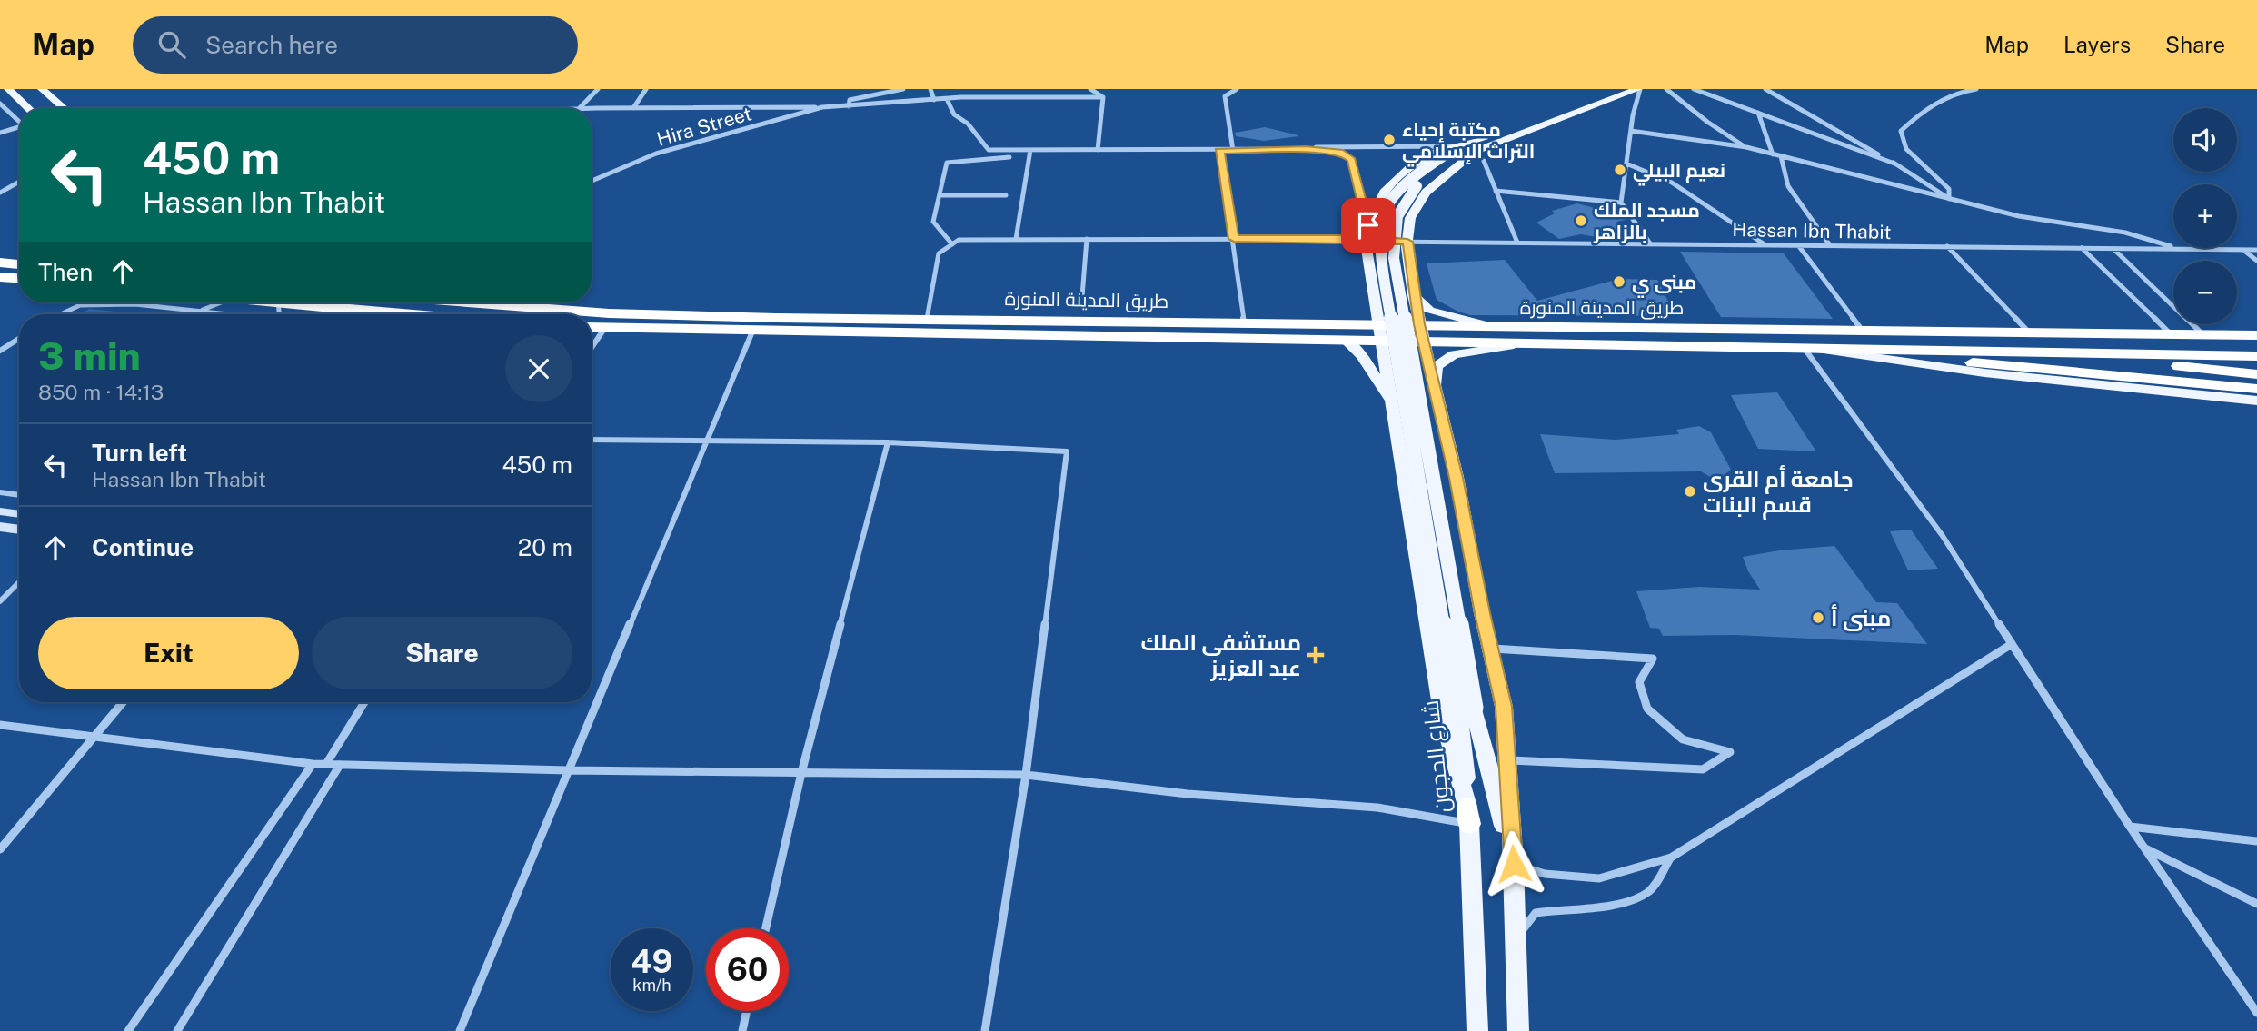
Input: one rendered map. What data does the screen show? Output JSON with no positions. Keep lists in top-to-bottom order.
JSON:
{
  "streets": {
    "highway": ["طريق المدينة المنورة"],
    "main road": ["شارع الحجون"],
    "street": ["Hira Street", "Hassan Ibn Thabit"]
  },
  "places": {
    "other": [
      "مكتبة إحياء التراث الإسلامي",
      "نعيم البيلي",
      "مسجد الملك بالزاهر",
      "مبنى ي",
      "جامعة أم القرى قسم البنات",
      "مبنى أ"
    ],
    "health": ["مستشفى الملك عبد العزيز"]
  },
  "page": {
    "header": "Map",
    "search": "Search here",
    "nav": ["Map", "Layers", "Share"],
    "map_buttons": ["+", "−"],
    "turn": ["450 m", "Hassan Ibn Thabit"],
    "then": "Then",
    "heading": ["3 min", "850 m · 14:13"],
    "list": [
      {
        "name": "Turn left",
        "note": "Hassan Ibn Thabit",
        "value": "450 m"
      },
      {
        "name": "Continue",
        "value": "20 m"
      }
    ],
    "buttons": ["Exit", "Share"],
    "speed": "49 km/h",
    "limit": "60"
  }
}
